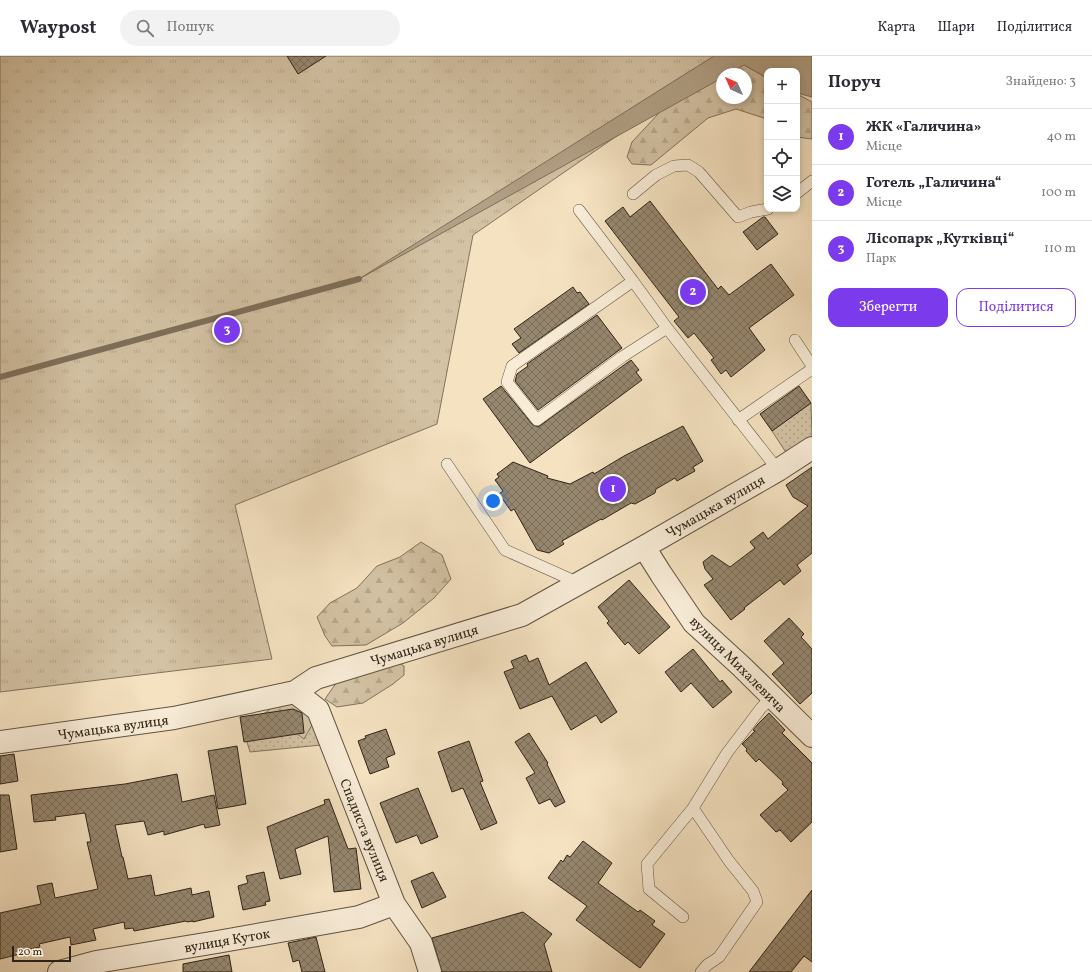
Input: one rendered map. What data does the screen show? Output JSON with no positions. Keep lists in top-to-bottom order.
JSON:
{
  "streets": {
    "street": [
      "Чумацька вулиця",
      "вулиця Михалевича",
      "Спадиста вулиця",
      "вулиця Куток"
    ]
  },
  "crossings": [
    ["Чумацька вулиця", "вулиця Михалевича"],
    ["Чумацька вулиця", "Спадиста вулиця"],
    ["Спадиста вулиця", "вулиця Куток"]
  ],
  "scale_bar": "20 m",
  "north": "top left",
  "page": {
    "header": "Waypost",
    "search": "Пошук",
    "nav": ["Карта", "Шари", "Поділитися"],
    "heading": ["Поруч", "Знайдено: 3"],
    "map_buttons": ["+", "−"],
    "list": [
      {
        "mark": "1",
        "name": "ЖК «Галичина»",
        "note": "Місце",
        "value": "40 m"
      },
      {
        "mark": "2",
        "name": "Готель „Галичина“",
        "note": "Місце",
        "value": "100 m"
      },
      {
        "mark": "3",
        "name": "Лісопарк „Кутківці“",
        "note": "Парк",
        "value": "110 m"
      }
    ],
    "buttons": ["Зберегти", "Поділитися"],
    "pins": ["2", "3", "1"],
    "scale": "20 m"
  }
}
